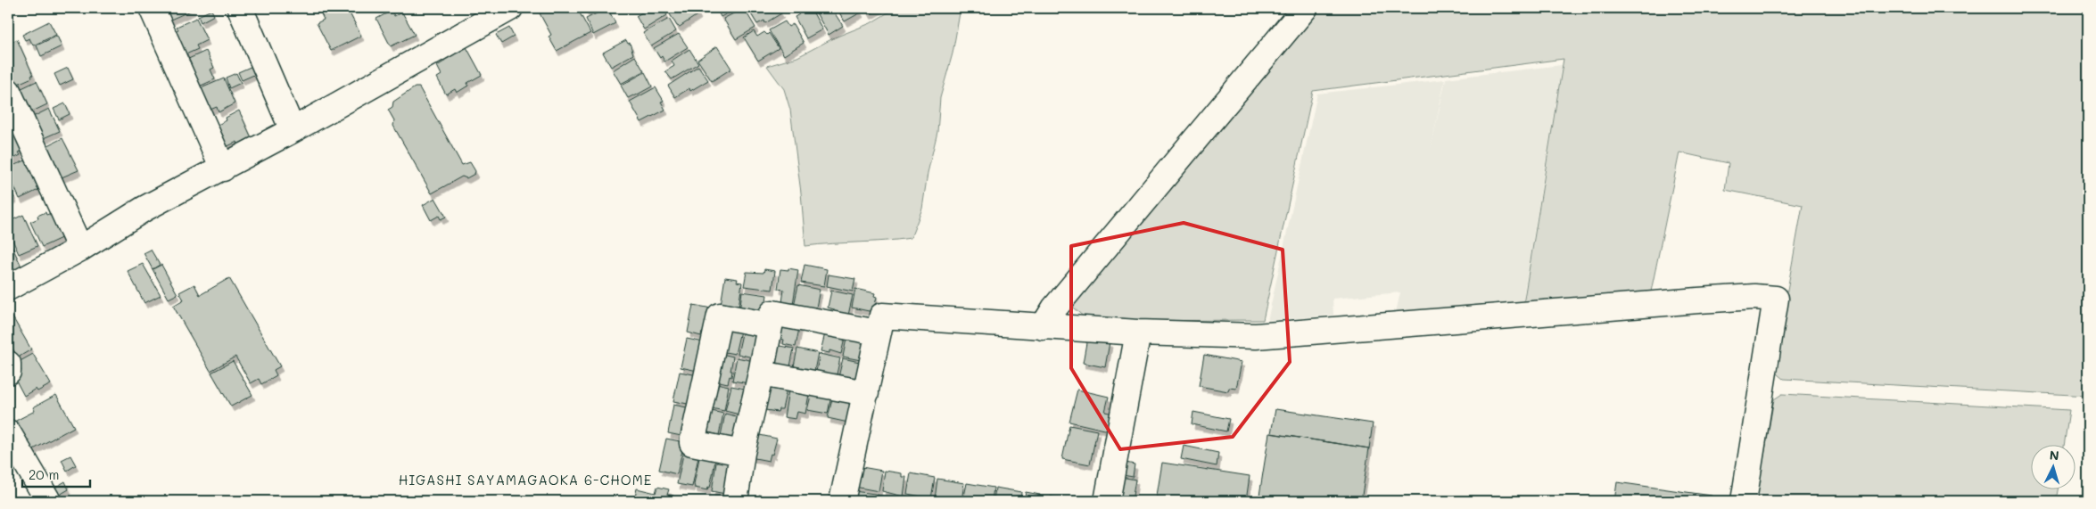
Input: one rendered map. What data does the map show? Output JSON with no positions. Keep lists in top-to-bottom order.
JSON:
{
  "districts": ["HIGASHI SAYAMAGAOKA 6-CHOME"],
  "scale_bar": "20 m",
  "north": "top"
}
